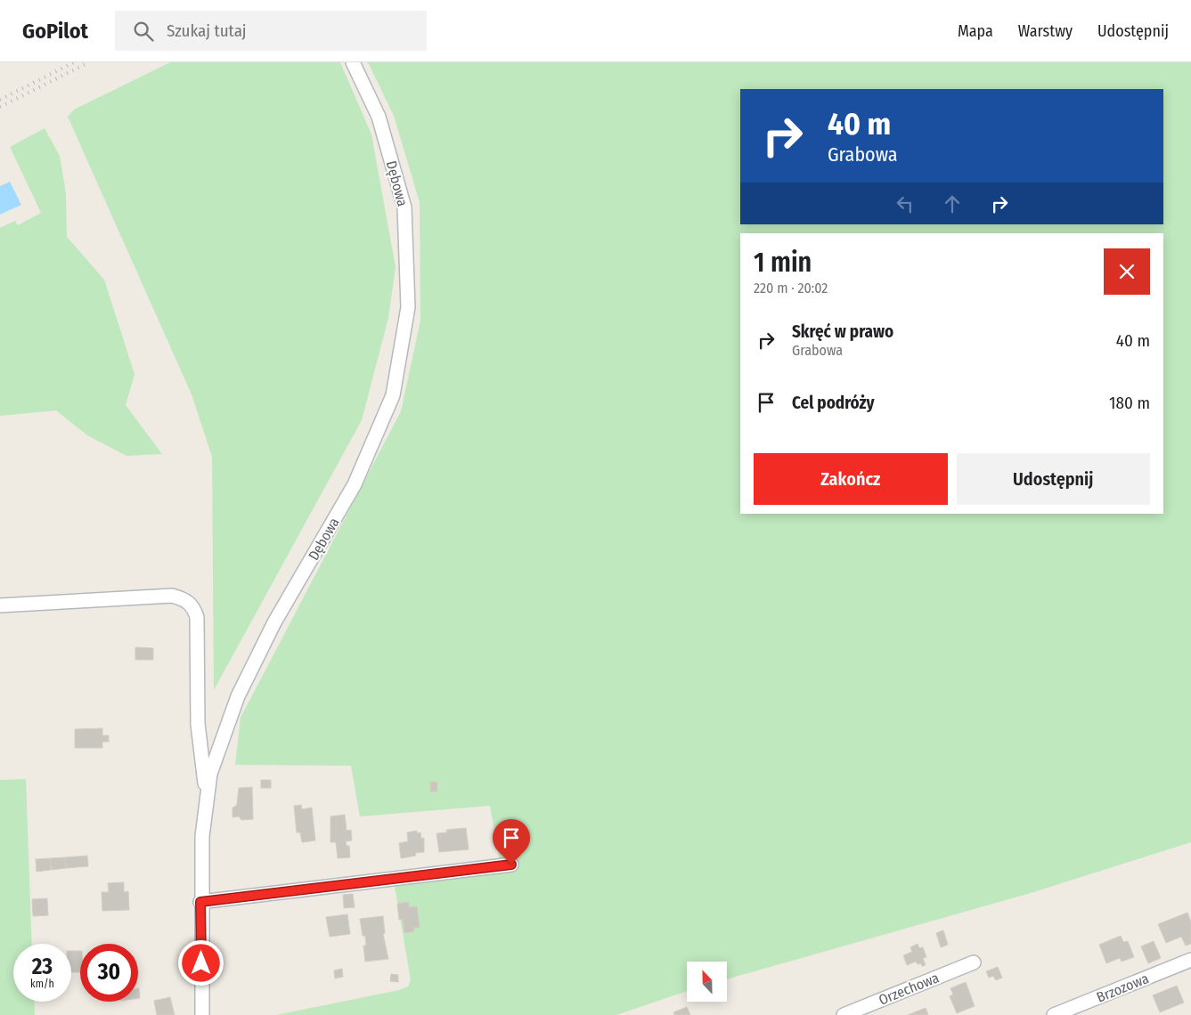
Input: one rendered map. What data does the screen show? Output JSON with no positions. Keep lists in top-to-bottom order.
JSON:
{
  "streets": {
    "street": ["Dębowa", "Brzozowa", "Orzechowa"]
  },
  "north": "top",
  "page": {
    "header": "GoPilot",
    "search": "Szukaj tutaj",
    "nav": ["Mapa", "Warstwy", "Udostępnij"],
    "turn": ["40 m", "Grabowa"],
    "heading": ["1 min", "220 m · 20:02"],
    "list": [
      {
        "name": "Skręć w prawo",
        "note": "Grabowa",
        "value": "40 m"
      },
      {
        "name": "Cel podróży",
        "value": "180 m"
      }
    ],
    "buttons": ["Zakończ", "Udostępnij"],
    "speed": "23 km/h",
    "limit": "30"
  }
}
